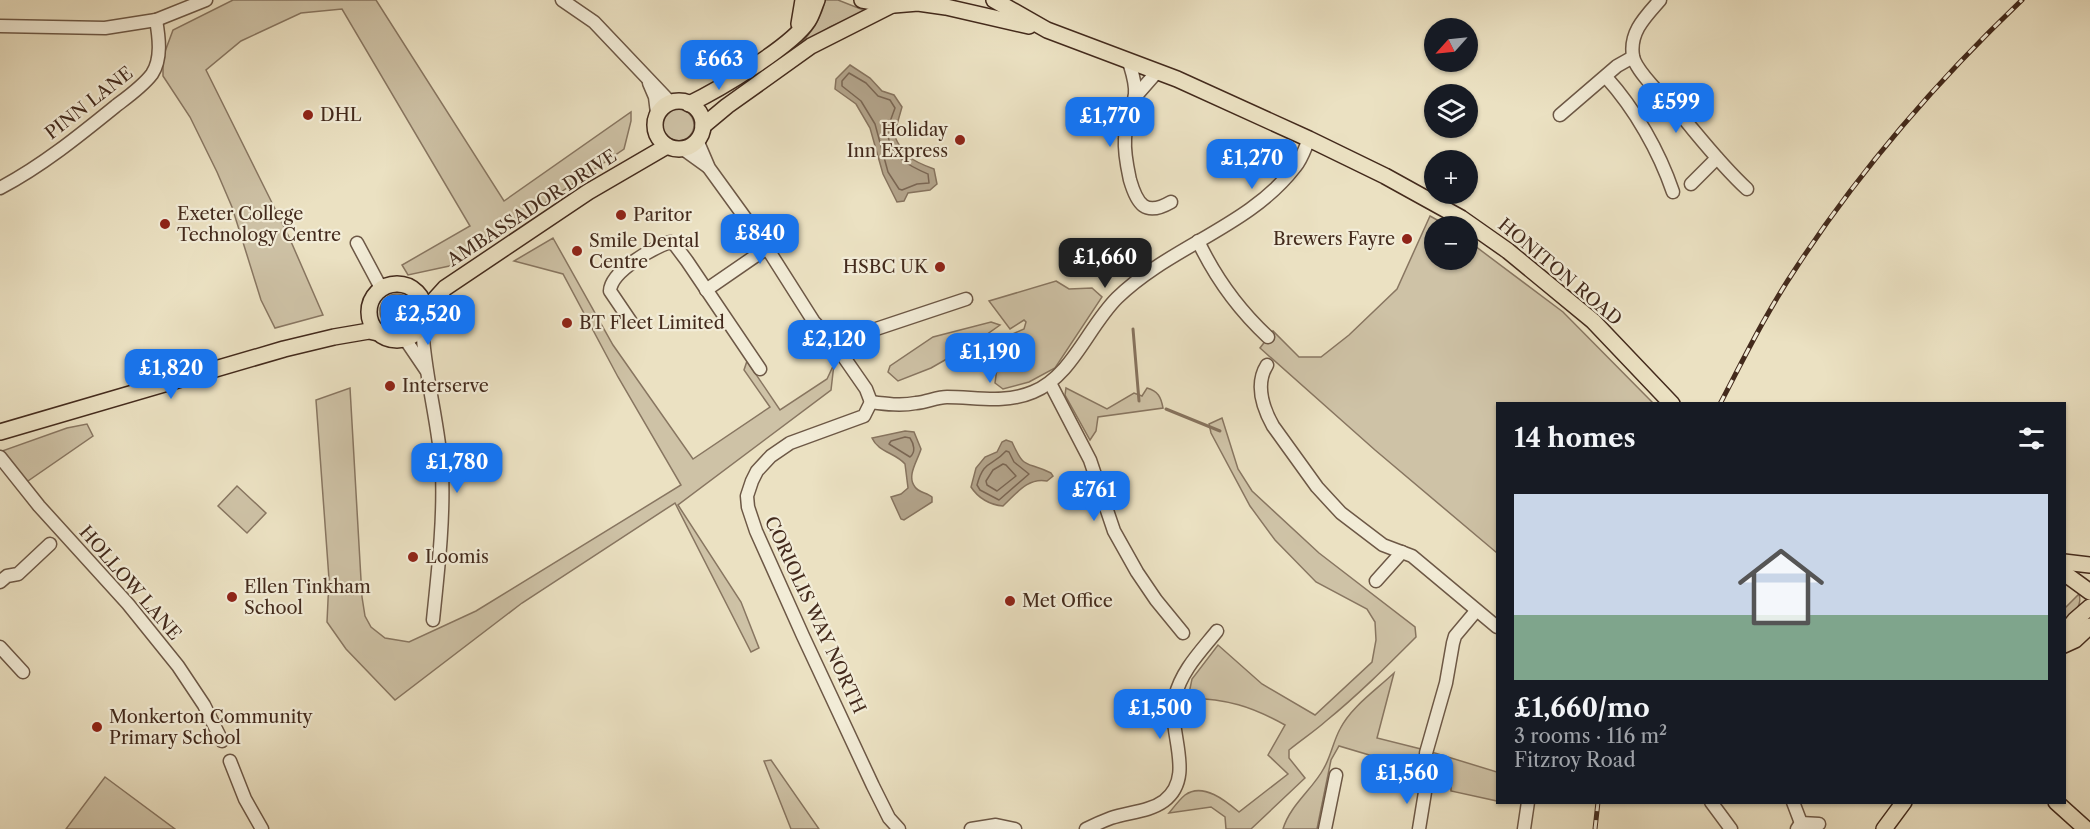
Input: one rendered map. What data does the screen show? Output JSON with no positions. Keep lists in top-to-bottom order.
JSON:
{
  "streets": {
    "main road": ["AMBASSADOR DRIVE", "HONITON ROAD"],
    "street": ["PINN LANE", "HOLLOW LANE", "CORIOLIS WAY NORTH"]
  },
  "places": [
    "DHL",
    "Holiday Inn Express",
    "Paritor",
    "Exeter College Technology Centre",
    "Brewers Fayre",
    "Smile Dental Centre",
    "HSBC UK",
    "BT Fleet Limited",
    "Interserve",
    "Loomis",
    "Ellen Tinkham School",
    "Met Office",
    "Monkerton Community Primary School"
  ],
  "north": "bottom left",
  "page": {
    "map_buttons": ["+", "−"],
    "price": [
      "£663",
      "£599",
      "£1,770",
      "£1,270",
      "£840",
      "£1,660",
      "£2,520",
      "£2,120",
      "£1,190",
      "£1,820",
      "£1,780",
      "£761",
      "£1,500",
      "£1,560"
    ],
    "heading": "14 homes",
    "list": [
      {
        "name": "£1,660/mo",
        "note": "3 rooms · 116 m² · Fitzroy Road"
      }
    ]
  }
}
